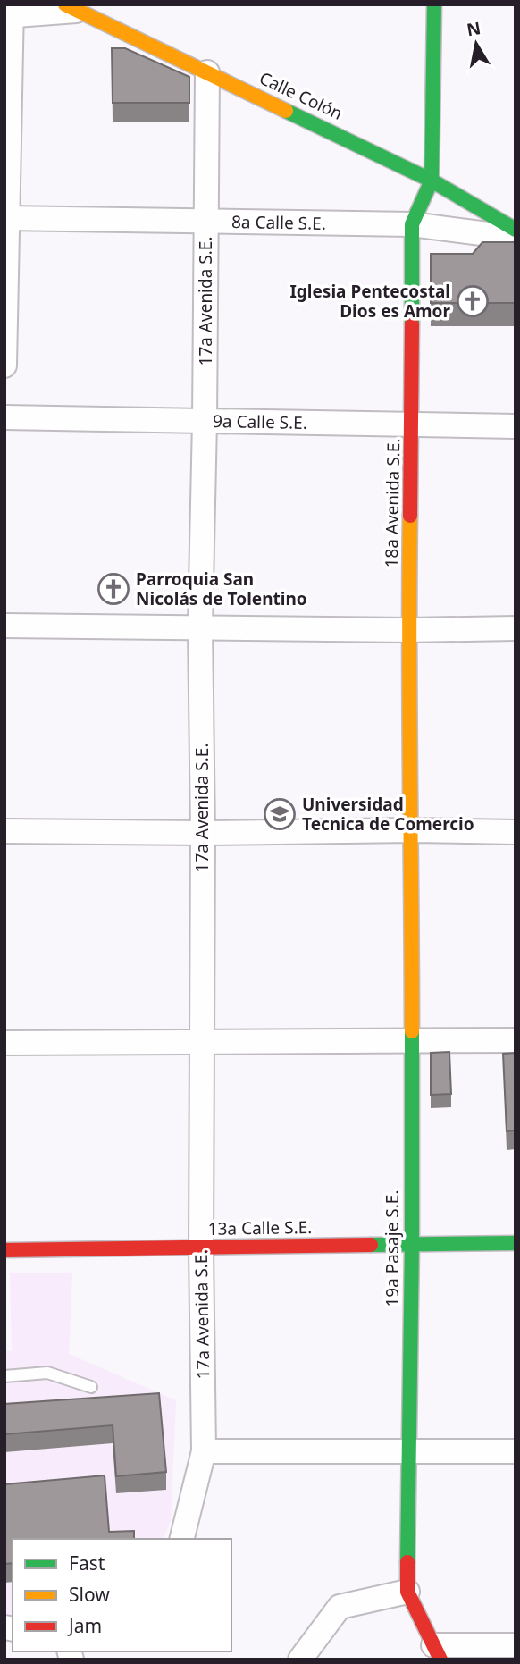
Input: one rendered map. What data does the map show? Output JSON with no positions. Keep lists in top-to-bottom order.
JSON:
{
  "streets": {
    "street": [
      "Calle Colón",
      "8a Calle S.E.",
      "17a Avenida S.E.",
      "9a Calle S.E.",
      "18a Avenida S.E.",
      "13a Calle S.E.",
      "19a Pasaje S.E."
    ]
  },
  "crossings": [
    ["Calle Colón", "17a Avenida S.E."],
    ["Calle Colón", "18a Avenida S.E."],
    ["8a Calle S.E.", "17a Avenida S.E."],
    ["8a Calle S.E.", "18a Avenida S.E."],
    ["17a Avenida S.E.", "9a Calle S.E."],
    ["17a Avenida S.E.", "13a Calle S.E."],
    ["9a Calle S.E.", "18a Avenida S.E."],
    ["18a Avenida S.E.", "19a Pasaje S.E."],
    ["13a Calle S.E.", "19a Pasaje S.E."]
  ],
  "places": {
    "church": ["Iglesia Pentecostal Dios es Amor", "Parroquia San Nicolás de Tolentino"],
    "school or university": ["Universidad Tecnica de Comercio"]
  },
  "legend": ["Fast", "Slow", "Jam"],
  "north": "top"
}
